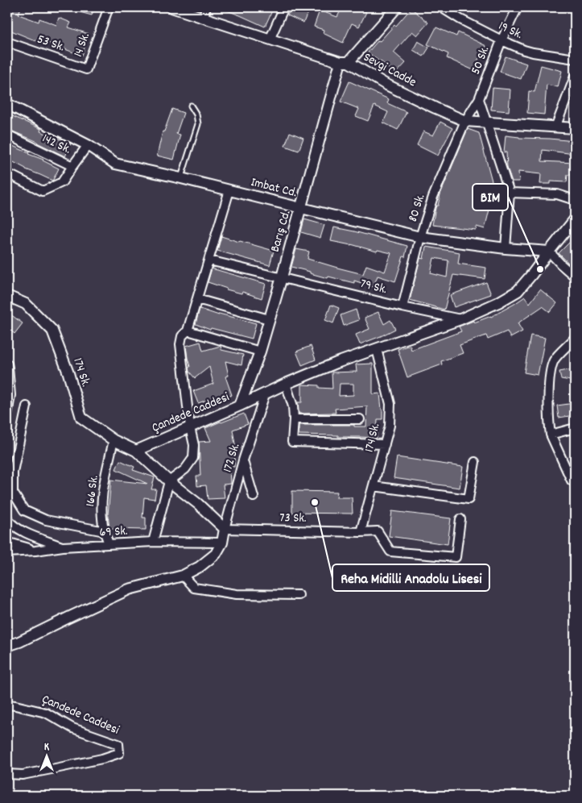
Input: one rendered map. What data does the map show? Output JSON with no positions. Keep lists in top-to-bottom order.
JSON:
{
  "streets": {
    "street": [
      "19 Sk.",
      "53 Sk.",
      "14 Sk.",
      "50 Sk.",
      "Sevgi Cadde",
      "142 Sk.",
      "Imbat Cd.",
      "80 Sk.",
      "Barış Cd.",
      "79 Sk.",
      "174 Sk.",
      "Çandede Caddesi",
      "172 Sk.",
      "166 Sk.",
      "73 Sk.",
      "69 Sk."
    ]
  },
  "crossings": [
    ["19 Sk.", "50 Sk."],
    ["53 Sk.", "14 Sk."],
    ["50 Sk.", "Sevgi Cadde"],
    ["50 Sk.", "80 Sk."],
    ["Sevgi Cadde", "80 Sk."],
    ["Sevgi Cadde", "Barış Cd."],
    ["142 Sk.", "Imbat Cd."],
    ["Imbat Cd.", "80 Sk."],
    ["Imbat Cd.", "Barış Cd."],
    ["Imbat Cd.", "Çandede Caddesi"],
    ["80 Sk.", "79 Sk."],
    ["Barış Cd.", "79 Sk."],
    ["Barış Cd.", "Çandede Caddesi"],
    ["79 Sk.", "Çandede Caddesi"],
    ["174 Sk.", "Çandede Caddesi"],
    ["174 Sk.", "166 Sk."],
    ["174 Sk.", "73 Sk."],
    ["Çandede Caddesi", "172 Sk."],
    ["172 Sk.", "73 Sk."],
    ["166 Sk.", "69 Sk."]
  ],
  "places": ["BIM", "Reha Midilli Anadolu Lisesi"],
  "north": "top"
}
